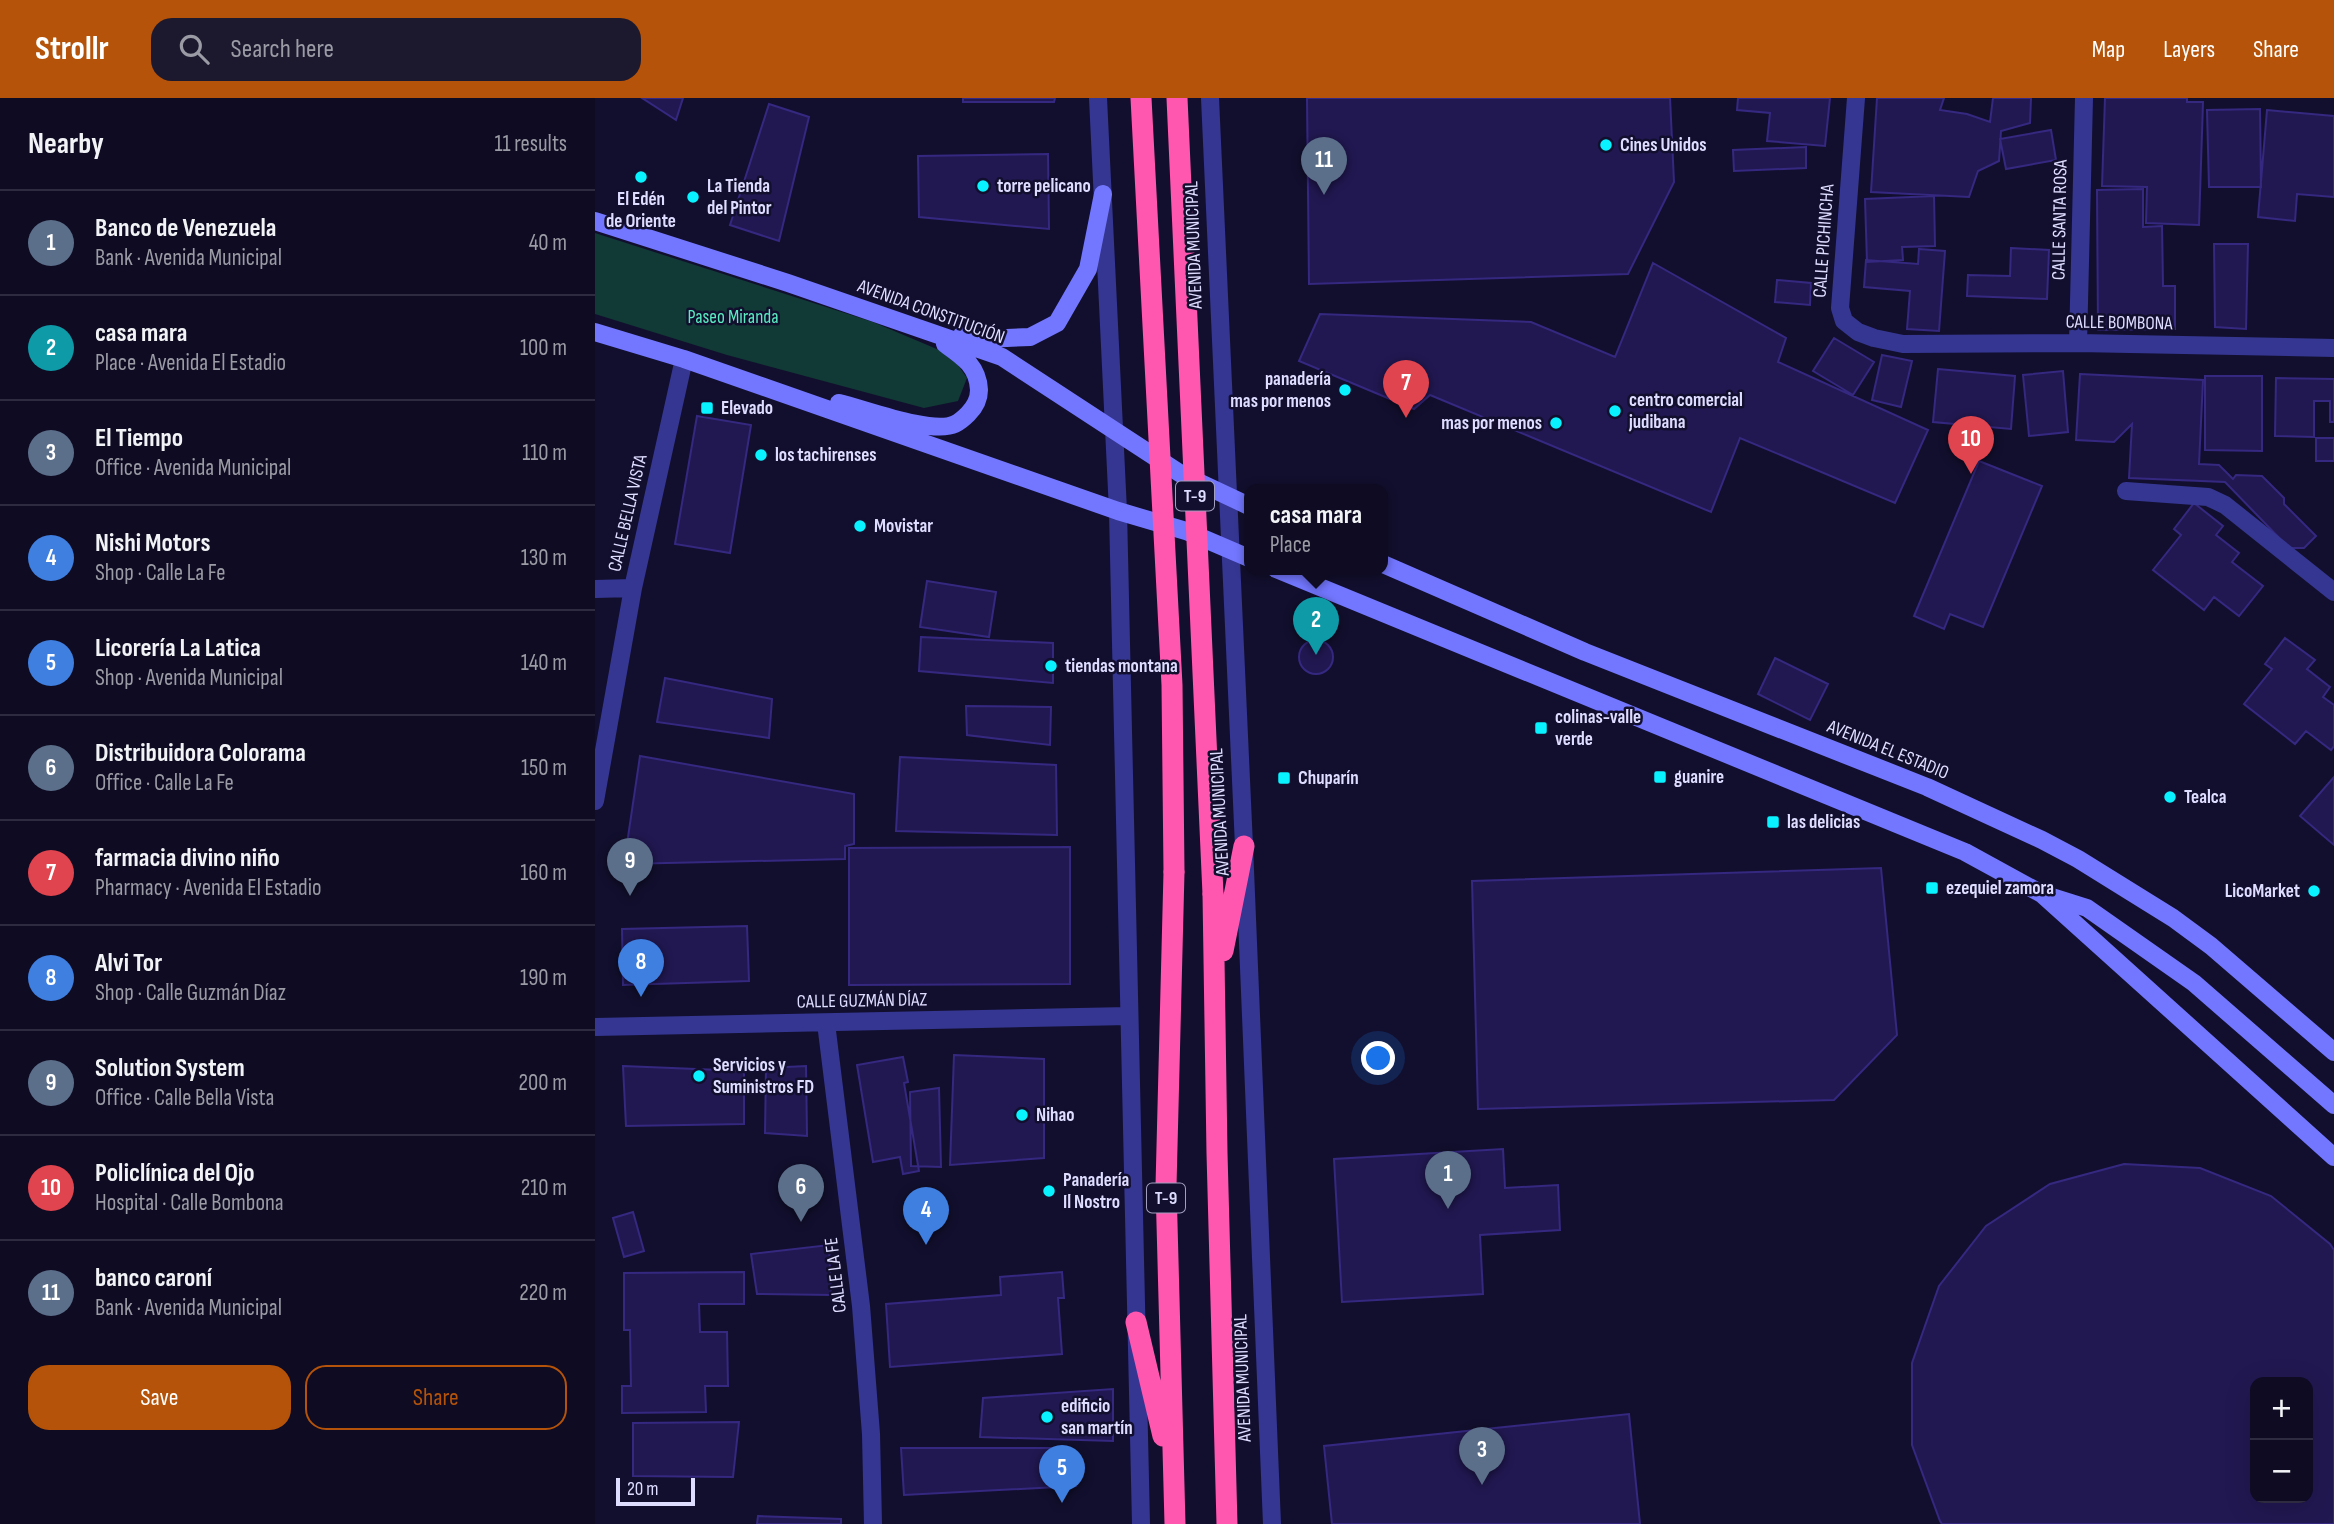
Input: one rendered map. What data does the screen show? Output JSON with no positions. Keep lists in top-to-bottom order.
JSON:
{
  "streets": {
    "highway": ["AVENIDA MUNICIPAL", "T-9"],
    "street": [
      "CALLE SANTA ROSA",
      "CALLE PICHINCHA",
      "AVENIDA CONSTITUCIÓN",
      "CALLE BOMBONA",
      "CALLE BELLA VISTA",
      "AVENIDA EL ESTADIO",
      "CALLE GUZMÁN DÍAZ",
      "CALLE LA FE"
    ]
  },
  "crossings": [
    ["CALLE SANTA ROSA", "CALLE BOMBONA"],
    ["CALLE PICHINCHA", "CALLE BOMBONA"],
    ["AVENIDA MUNICIPAL", "AVENIDA CONSTITUCIÓN"],
    ["AVENIDA CONSTITUCIÓN", "T-9"],
    ["T-9", "CALLE GUZMÁN DÍAZ"],
    ["CALLE GUZMÁN DÍAZ", "CALLE LA FE"]
  ],
  "parks": ["Paseo Miranda"],
  "places": {
    "other": [
      "Cines Unidos",
      "El Edén de Oriente",
      "torre pelicano",
      "La Tienda del Pintor",
      "panadería mas por menos",
      "centro comercial judibana",
      "mas por menos",
      "los tachirenses",
      "Movistar",
      "tiendas montana",
      "Tealca",
      "LicoMarket",
      "Servicios y Suministros FD",
      "Nihao",
      "Panadería Il Nostro",
      "edificio san martín"
    ],
    "transit": [
      "Elevado",
      "colinas-valle verde",
      "guanire",
      "Chuparín",
      "las delicias",
      "ezequiel zamora"
    ]
  },
  "scale_bar": "20 m",
  "page": {
    "header": "Strollr",
    "search": "Search here",
    "nav": ["Map", "Layers", "Share"],
    "heading": ["Nearby", "11 results"],
    "pins": [
      "11",
      "7",
      "10",
      "2",
      "9",
      "8",
      "1",
      "6",
      "4",
      "3",
      "5"
    ],
    "list": [
      {
        "mark": "1",
        "name": "Banco de Venezuela",
        "note": "Bank · Avenida Municipal",
        "value": "40 m"
      },
      {
        "mark": "2",
        "name": "casa mara",
        "note": "Place · Avenida El Estadio",
        "value": "100 m"
      },
      {
        "mark": "3",
        "name": "El Tiempo",
        "note": "Office · Avenida Municipal",
        "value": "110 m"
      },
      {
        "mark": "4",
        "name": "Nishi Motors",
        "note": "Shop · Calle La Fe",
        "value": "130 m"
      },
      {
        "mark": "5",
        "name": "Licorería La Latica",
        "note": "Shop · Avenida Municipal",
        "value": "140 m"
      },
      {
        "mark": "6",
        "name": "Distribuidora Colorama",
        "note": "Office · Calle La Fe",
        "value": "150 m"
      },
      {
        "mark": "7",
        "name": "farmacia divino niño",
        "note": "Pharmacy · Avenida El Estadio",
        "value": "160 m"
      },
      {
        "mark": "8",
        "name": "Alvi Tor",
        "note": "Shop · Calle Guzmán Díaz",
        "value": "190 m"
      },
      {
        "mark": "9",
        "name": "Solution System",
        "note": "Office · Calle Bella Vista",
        "value": "200 m"
      },
      {
        "mark": "10",
        "name": "Policlínica del Ojo",
        "note": "Hospital · Calle Bombona",
        "value": "210 m"
      },
      {
        "mark": "11",
        "name": "banco caroní",
        "note": "Bank · Avenida Municipal",
        "value": "220 m"
      }
    ],
    "popup": ["casa mara", "Place"],
    "buttons": ["Save", "Share"],
    "map_buttons": ["+", "−"],
    "scale": "20 m"
  }
}
